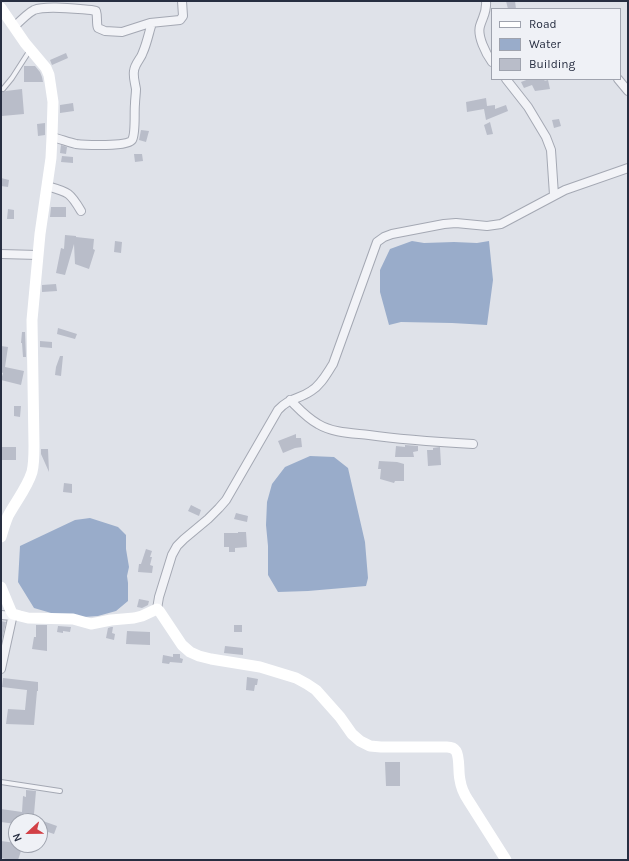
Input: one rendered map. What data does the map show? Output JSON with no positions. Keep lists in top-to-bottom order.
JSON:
{
  "legend": ["Road", "Water", "Building"],
  "north": "left"
}
